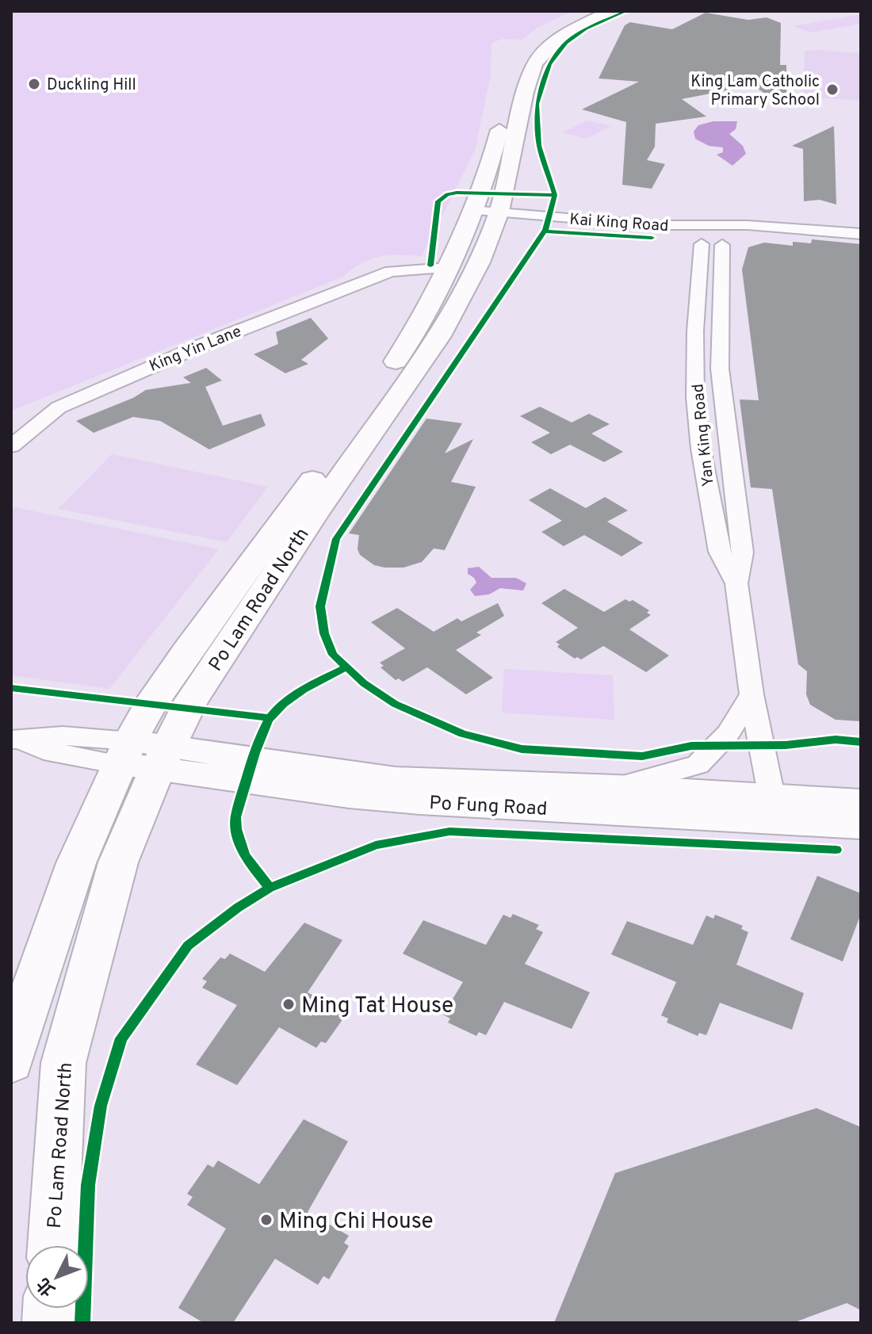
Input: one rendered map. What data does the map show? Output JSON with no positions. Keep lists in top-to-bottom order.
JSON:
{
  "streets": {
    "main road": ["Po Lam Road North"],
    "street": [
      "Kai King Road",
      "King Yin Lane",
      "Yan King Road",
      "Po Fung Road"
    ]
  },
  "crossings": [
    ["Kai King Road", "Yan King Road"],
    ["Kai King Road", "Po Lam Road North"],
    ["King Yin Lane", "Po Lam Road North"],
    ["Yan King Road", "Po Fung Road"],
    ["Po Lam Road North", "Po Fung Road"]
  ],
  "places": [
    "Duckling Hill",
    "King Lam Catholic Primary School",
    "Ming Tat House",
    "Ming Chi House"
  ],
  "north": "bottom left"
}
